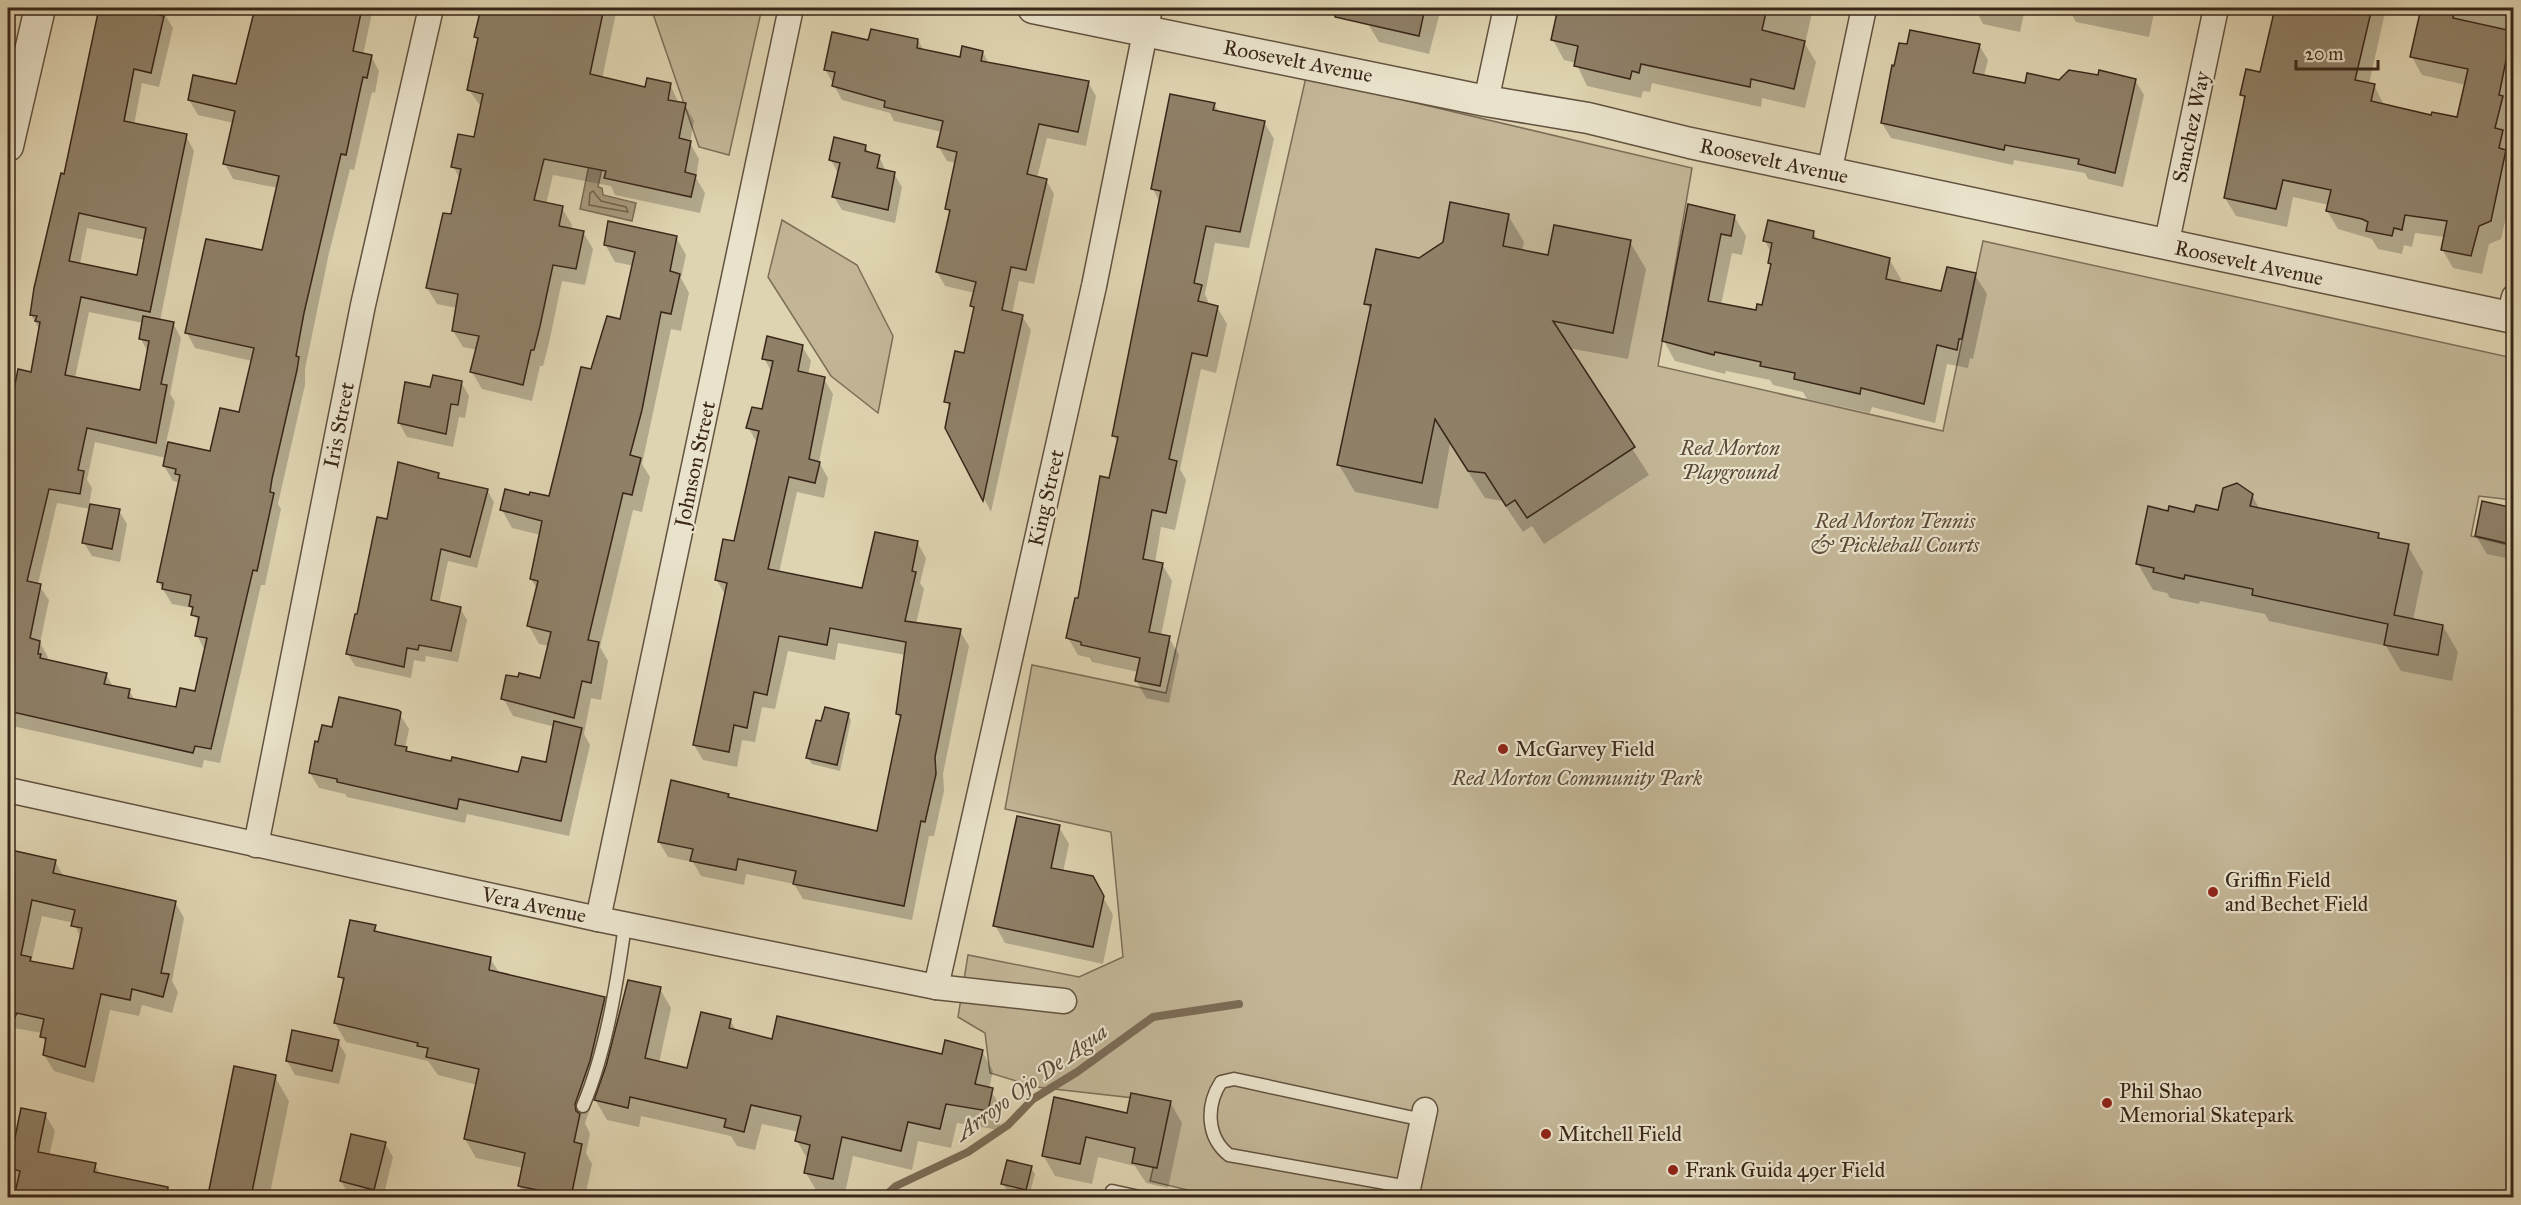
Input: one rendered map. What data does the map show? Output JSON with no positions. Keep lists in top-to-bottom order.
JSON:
{
  "streets": {
    "street": [
      "Roosevelt Avenue",
      "Sanchez Way",
      "Iris Street",
      "Johnson Street",
      "King Street",
      "Vera Avenue"
    ]
  },
  "crossings": [
    ["Roosevelt Avenue", "Sanchez Way"],
    ["Roosevelt Avenue", "King Street"],
    ["Iris Street", "Vera Avenue"],
    ["Johnson Street", "Vera Avenue"],
    ["King Street", "Vera Avenue"]
  ],
  "water": ["Arroyo Ojo De Agua"],
  "parks": ["Red Morton Playground", "Red Morton Tennis & Pickleball Courts", "Red Morton Community Park"],
  "places": [
    "McGarvey Field",
    "Griffin Field and Bechet Field",
    "Phil Shao Memorial Skatepark",
    "Mitchell Field",
    "Frank Guida 49er Field"
  ],
  "scale_bar": "20 m"
}
